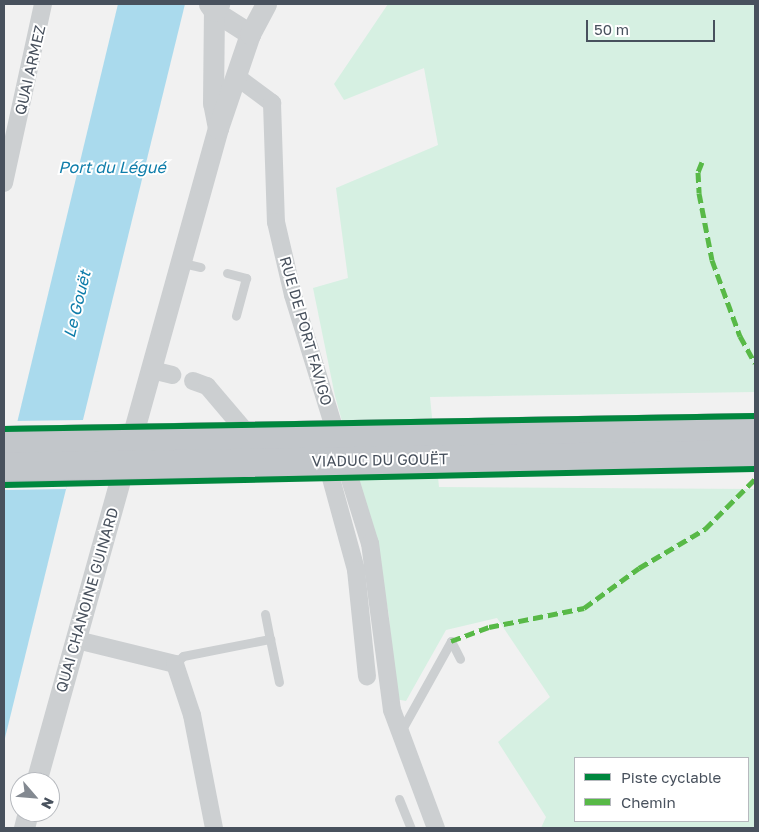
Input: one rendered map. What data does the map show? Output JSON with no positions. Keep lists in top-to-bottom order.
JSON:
{
  "streets": {
    "highway": ["VIADUC DU GOUËT"],
    "street": ["QUAI ARMEZ", "RUE DE PORT FAVIGO", "QUAI CHANOINE GUINARD"]
  },
  "crossings": [
    ["RUE DE PORT FAVIGO", "QUAI CHANOINE GUINARD"]
  ],
  "water": ["Port du Légué", "Le Gouët"],
  "legend": ["Piste cyclable", "Chemin"],
  "scale_bar": "50 m",
  "north": "bottom right"
}
